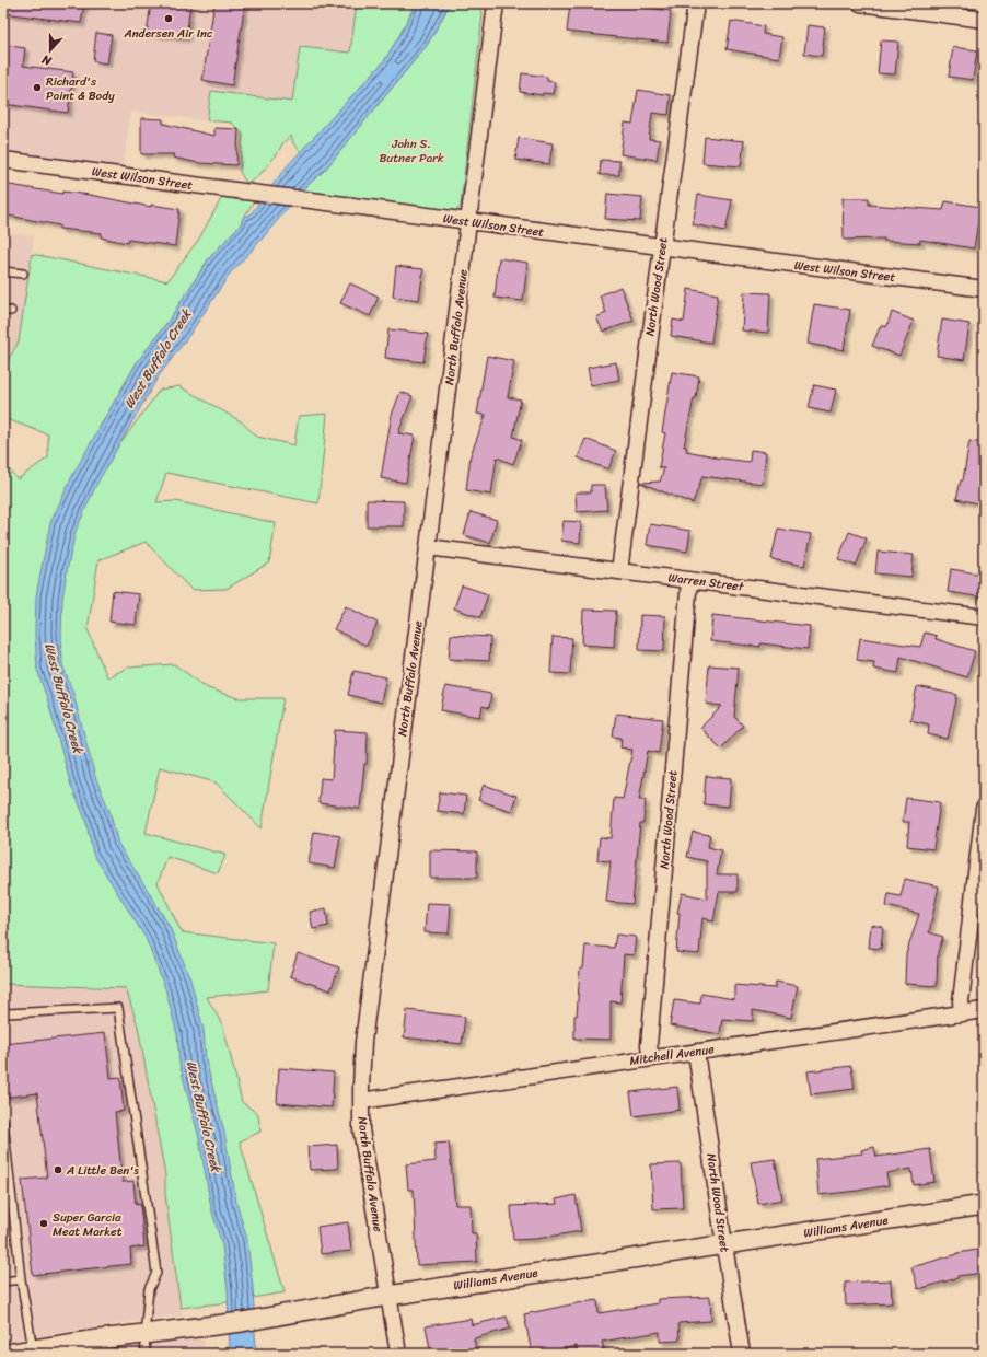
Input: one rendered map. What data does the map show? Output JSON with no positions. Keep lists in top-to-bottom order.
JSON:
{
  "streets": {
    "street": [
      "West Wilson Street",
      "North Wood Street",
      "North Buffalo Avenue",
      "Warren Street",
      "Mitchell Avenue",
      "Williams Avenue"
    ]
  },
  "crossings": [
    ["West Wilson Street", "North Wood Street"],
    ["West Wilson Street", "North Buffalo Avenue"],
    ["North Wood Street", "Warren Street"],
    ["North Wood Street", "Mitchell Avenue"],
    ["North Wood Street", "Williams Avenue"],
    ["North Buffalo Avenue", "Warren Street"],
    ["North Buffalo Avenue", "Mitchell Avenue"],
    ["North Buffalo Avenue", "Williams Avenue"]
  ],
  "water": ["West Buffalo Creek"],
  "parks": ["John S. Butner Park"],
  "places": [
    "Andersen Air Inc",
    "Richard's Paint & Body",
    "A Little Ben's",
    "Super Garcia Meat Market"
  ],
  "north": "bottom"
}
